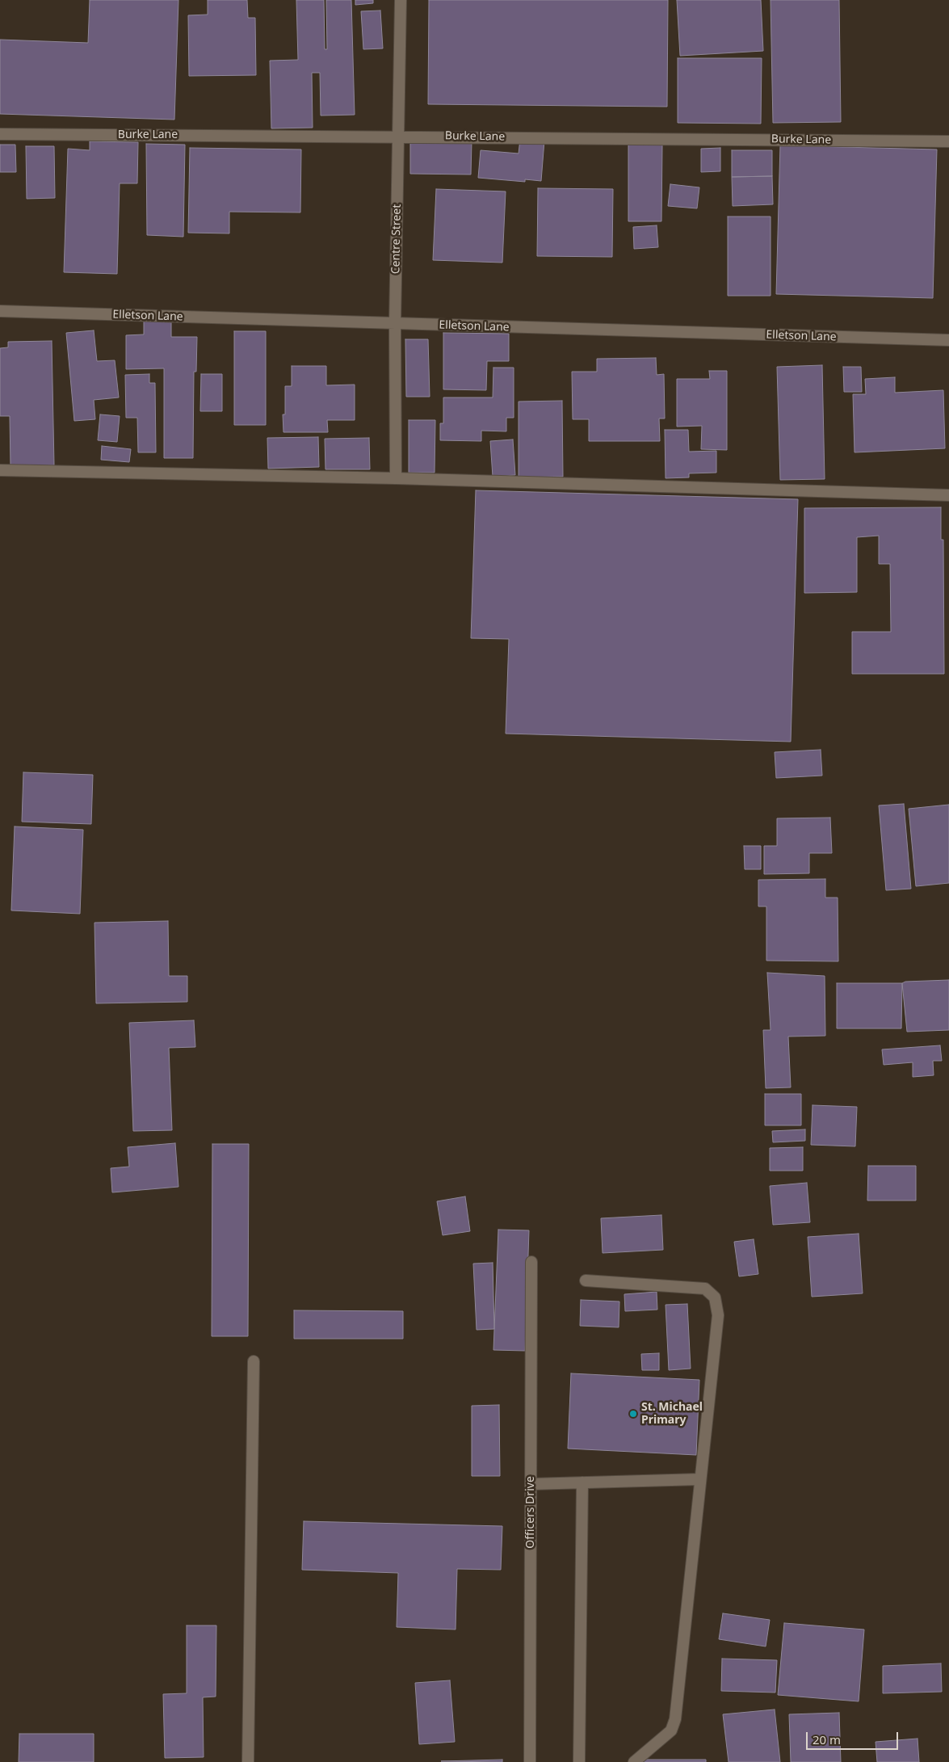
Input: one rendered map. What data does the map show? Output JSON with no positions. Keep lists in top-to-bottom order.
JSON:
{
  "streets": {
    "street": [
      "Burke Lane",
      "Centre Street",
      "Elletson Lane",
      "Officers Drive"
    ]
  },
  "crossings": [
    ["Burke Lane", "Centre Street"],
    ["Centre Street", "Elletson Lane"]
  ],
  "places": ["St. Michael Primary"],
  "scale_bar": "20 m"
}
